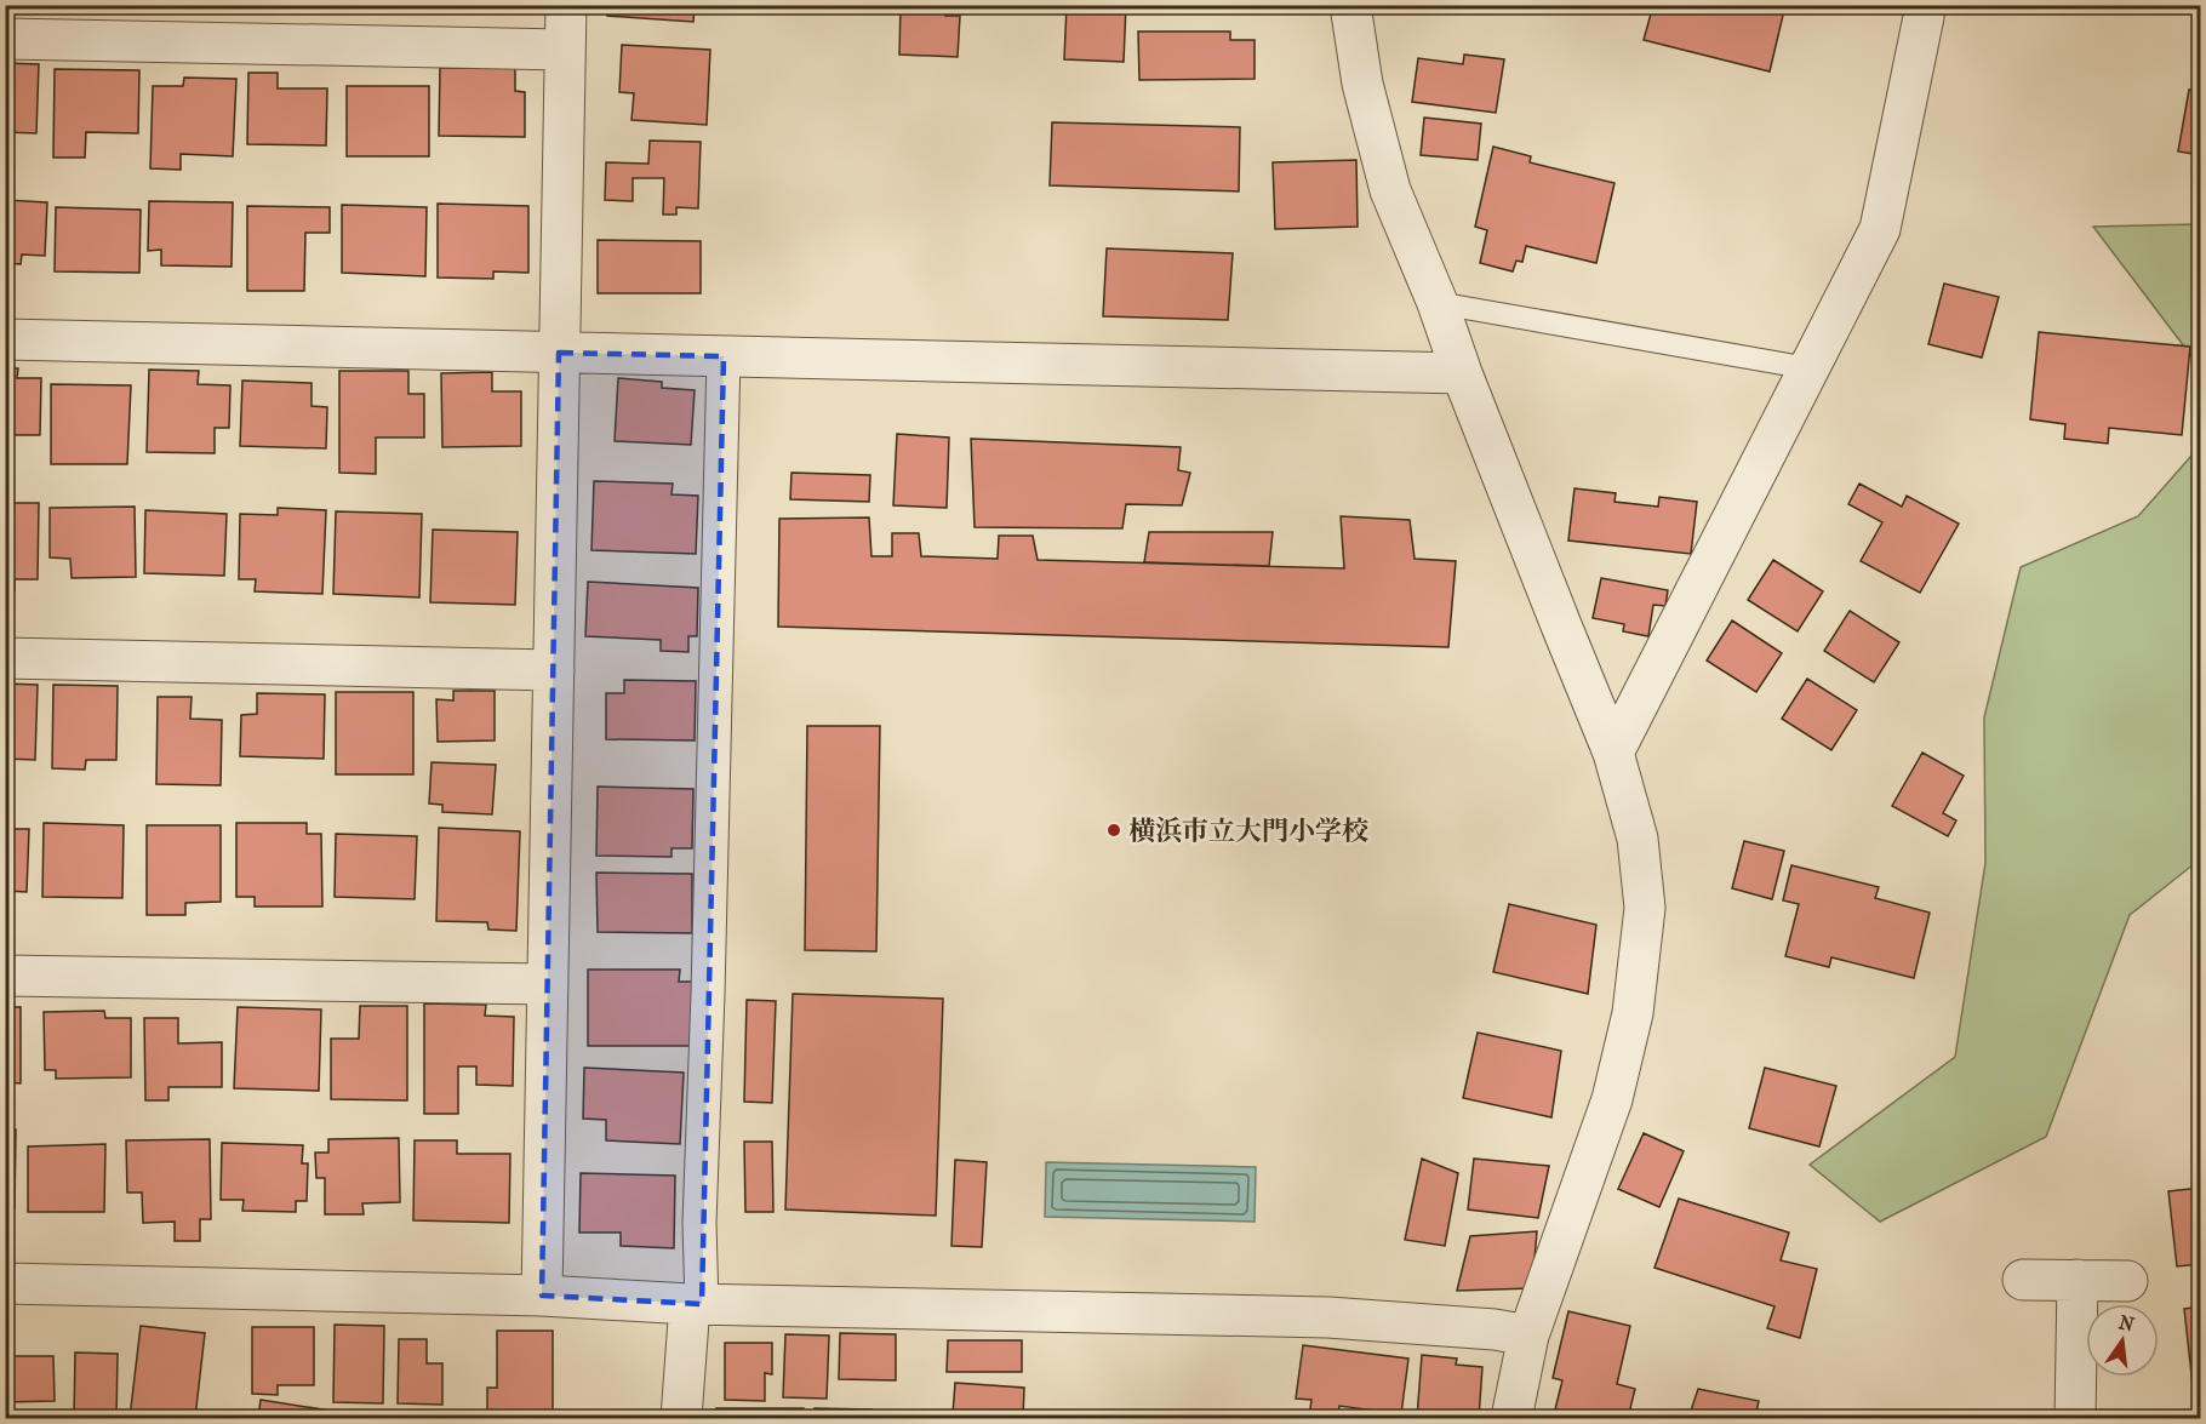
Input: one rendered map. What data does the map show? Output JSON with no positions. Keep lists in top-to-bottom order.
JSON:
{
  "places": ["横浜市立大門小学校"],
  "north": "top"
}
